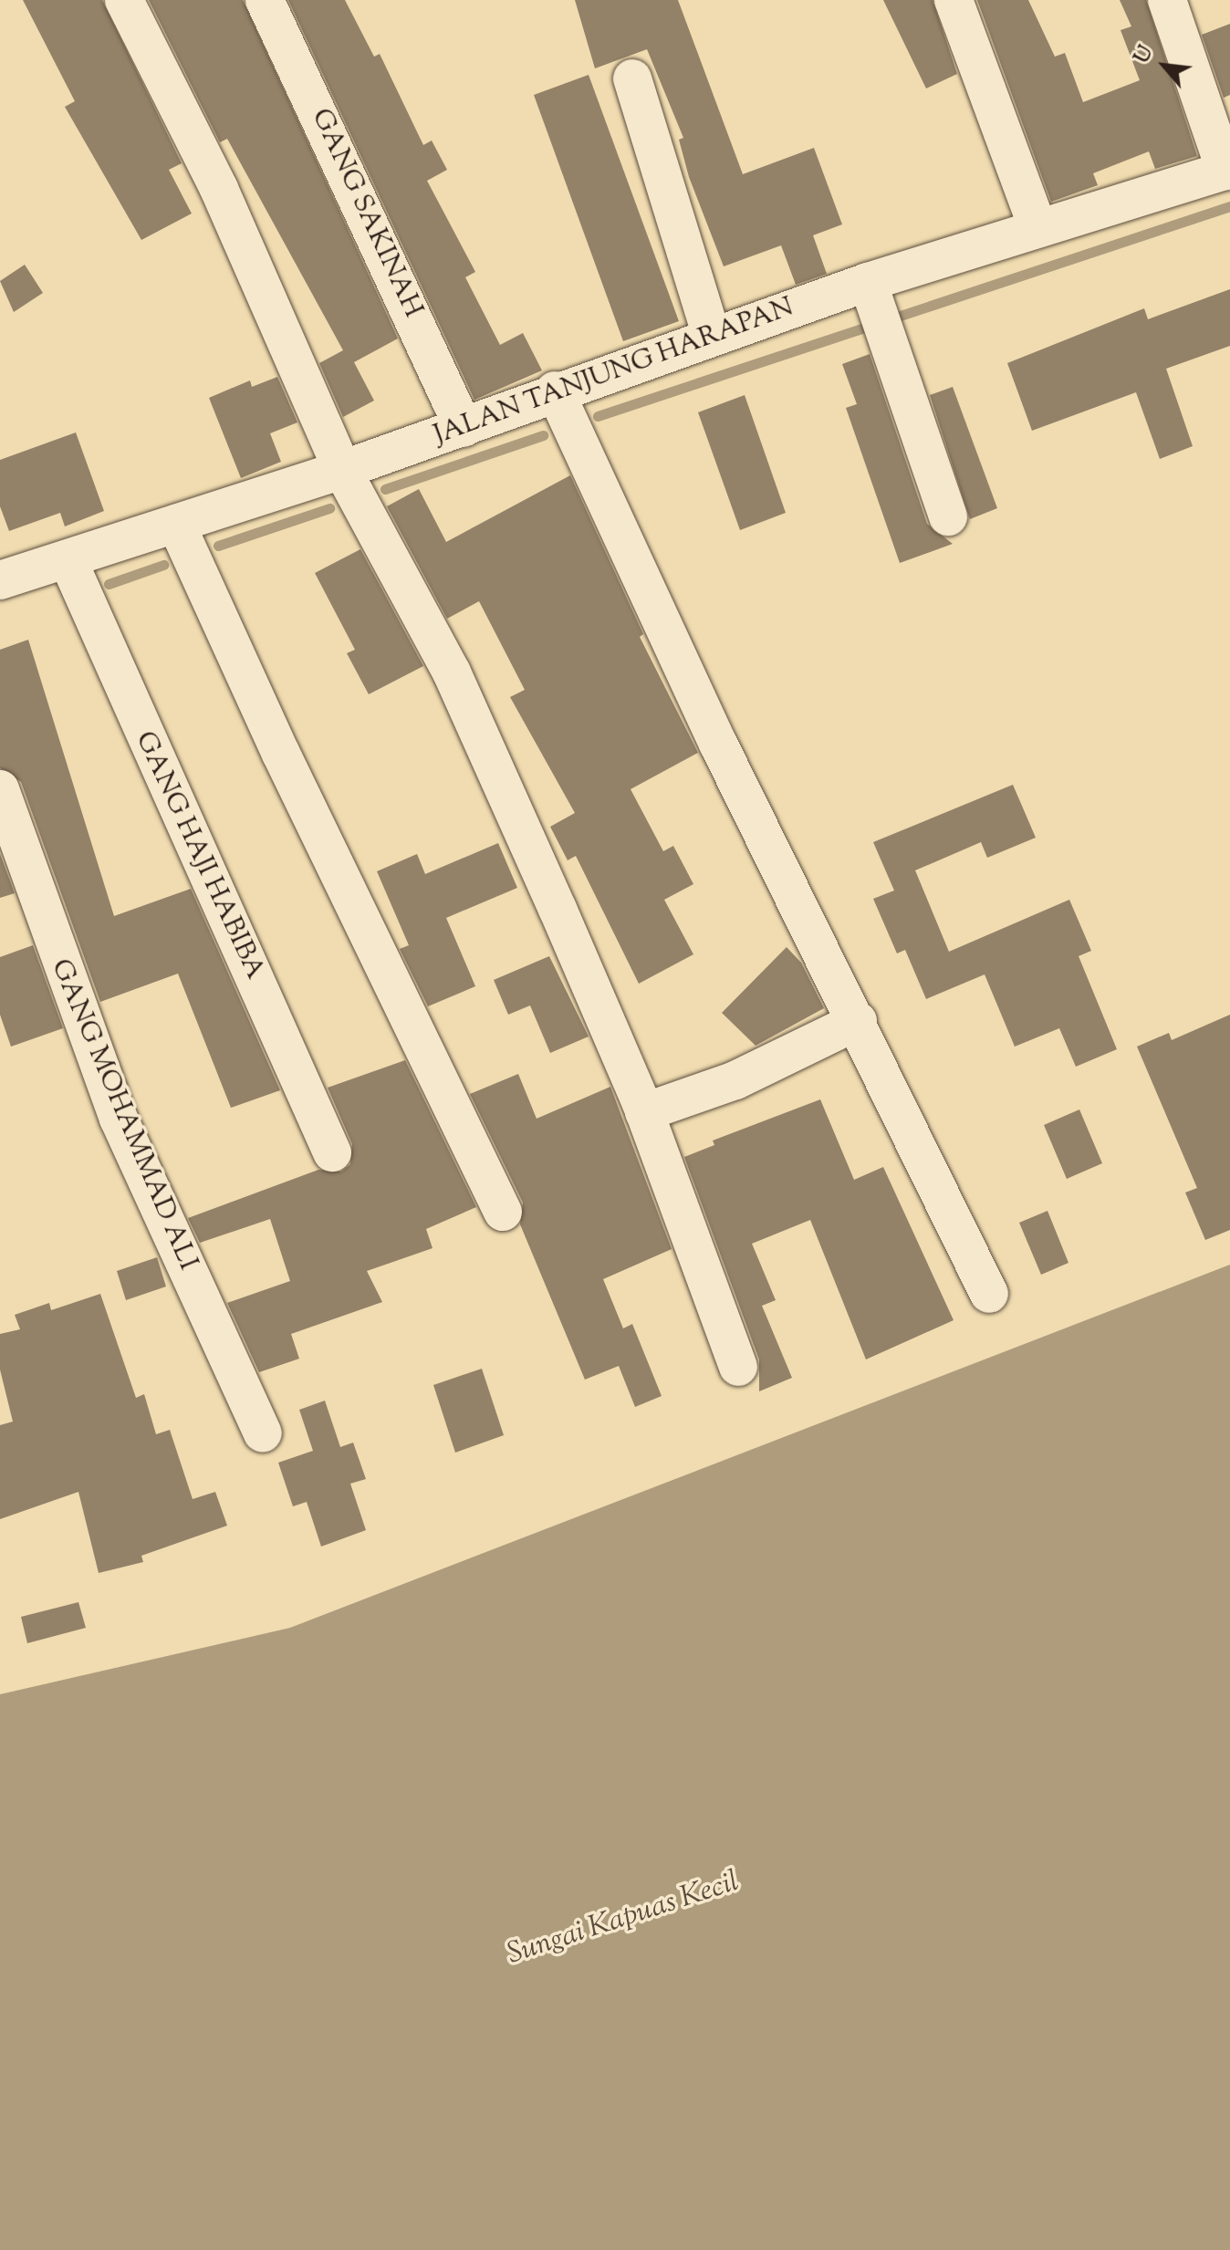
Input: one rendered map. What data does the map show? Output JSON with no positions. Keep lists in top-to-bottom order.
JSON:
{
  "streets": {
    "street": [
      "GANG SAKINAH",
      "JALAN TANJUNG HARAPAN",
      "GANG HAJI HABIBA",
      "GANG MOHAMMAD ALI"
    ]
  },
  "crossings": [
    ["GANG SAKINAH", "JALAN TANJUNG HARAPAN"],
    ["JALAN TANJUNG HARAPAN", "GANG HAJI HABIBA"]
  ],
  "water": ["Sungai Kapuas Kecil"],
  "north": "top left"
}
